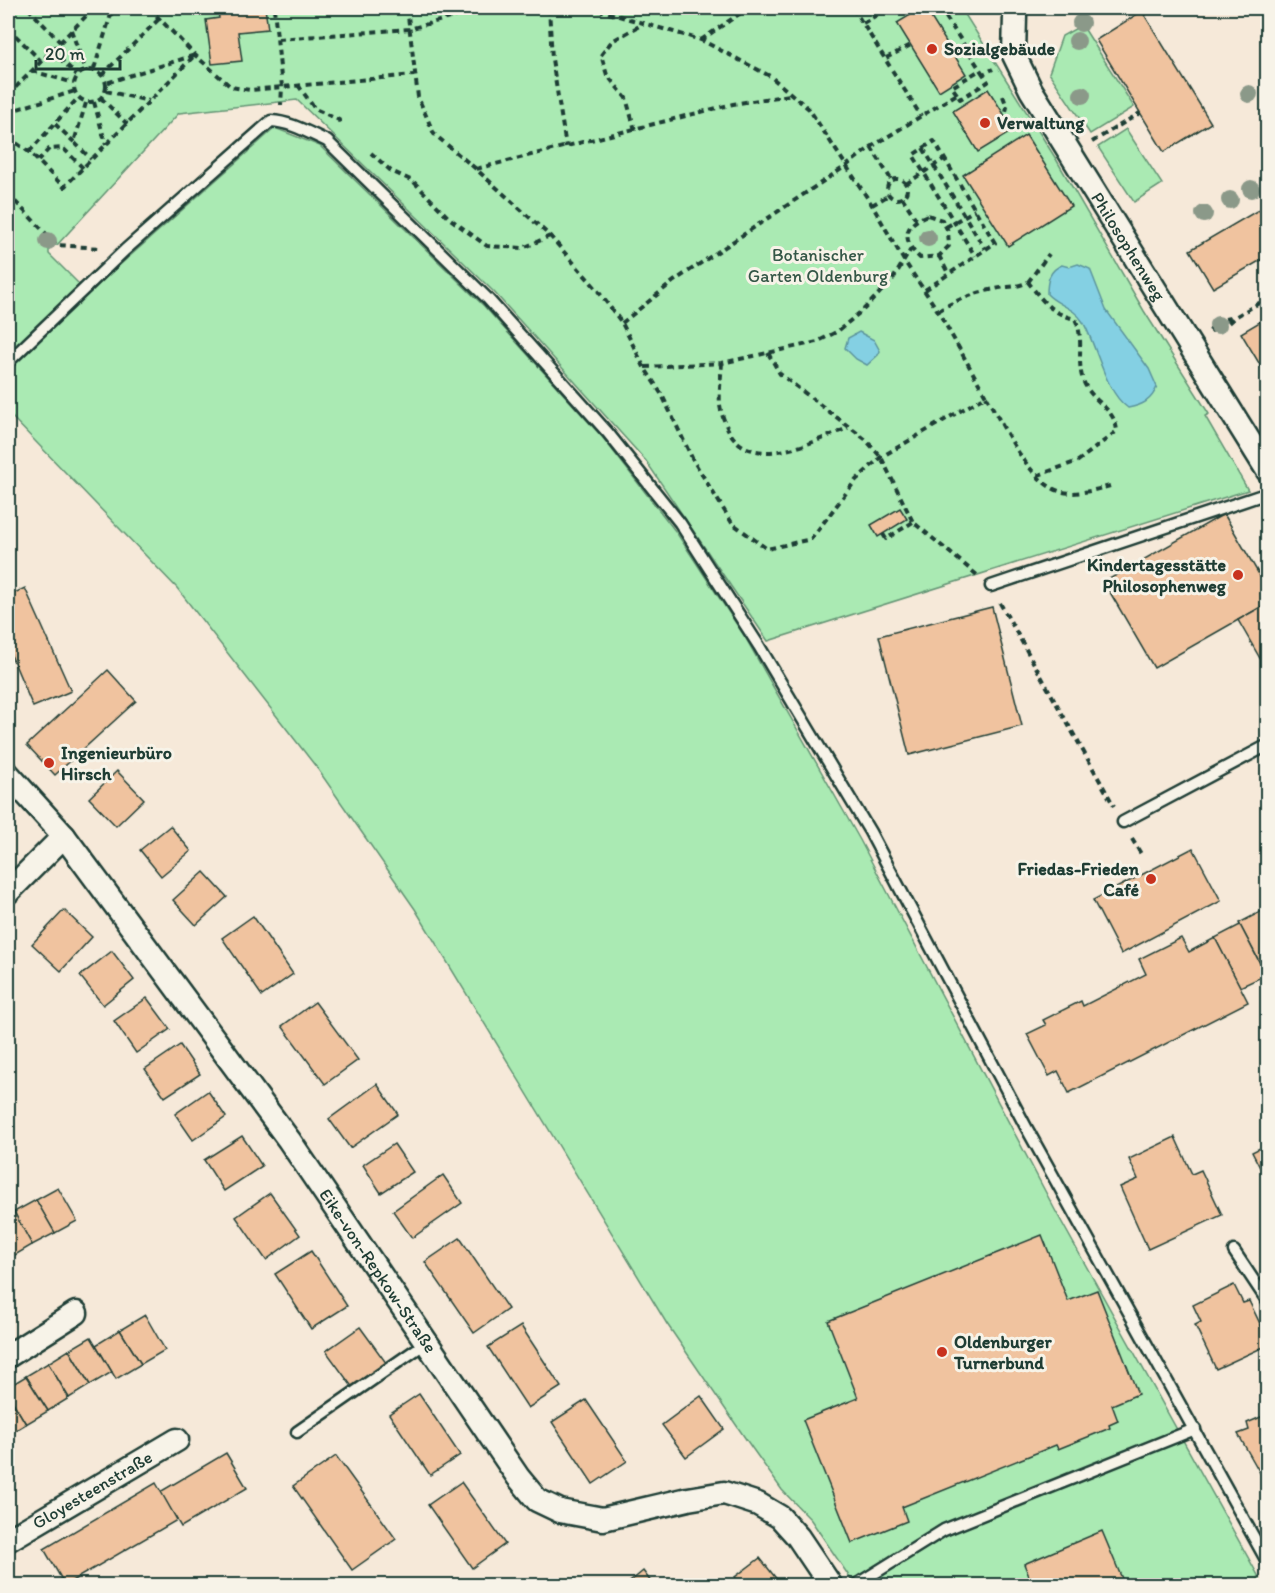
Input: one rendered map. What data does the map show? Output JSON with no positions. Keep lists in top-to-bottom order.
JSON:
{
  "streets": {
    "street": ["Philosophenweg", "Eike-von-Repkow-Straße", "Gloyesteenstraße"]
  },
  "parks": ["Botanischer Garten Oldenburg"],
  "places": [
    "Sozialgebäude",
    "Verwaltung",
    "Kindertagesstätte Philosophenweg",
    "Ingenieurbüro Hirsch",
    "Friedas-Frieden Café",
    "Oldenburger Turnerbund"
  ],
  "scale_bar": "20 m"
}
